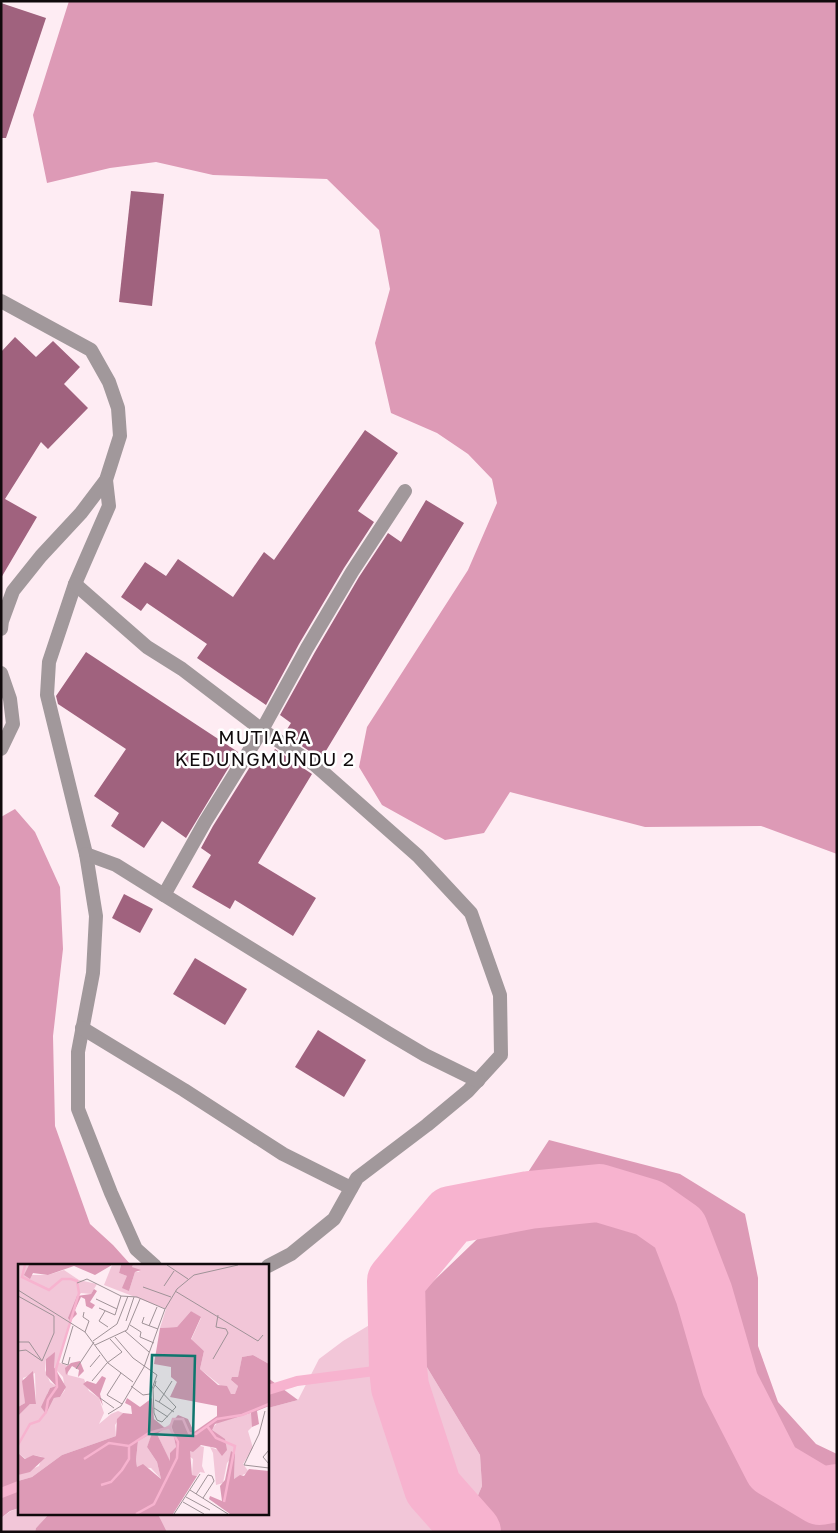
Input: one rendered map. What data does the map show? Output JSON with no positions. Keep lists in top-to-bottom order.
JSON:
{
  "districts": ["MUTIARA KEDUNGMUNDU 2"]
}
